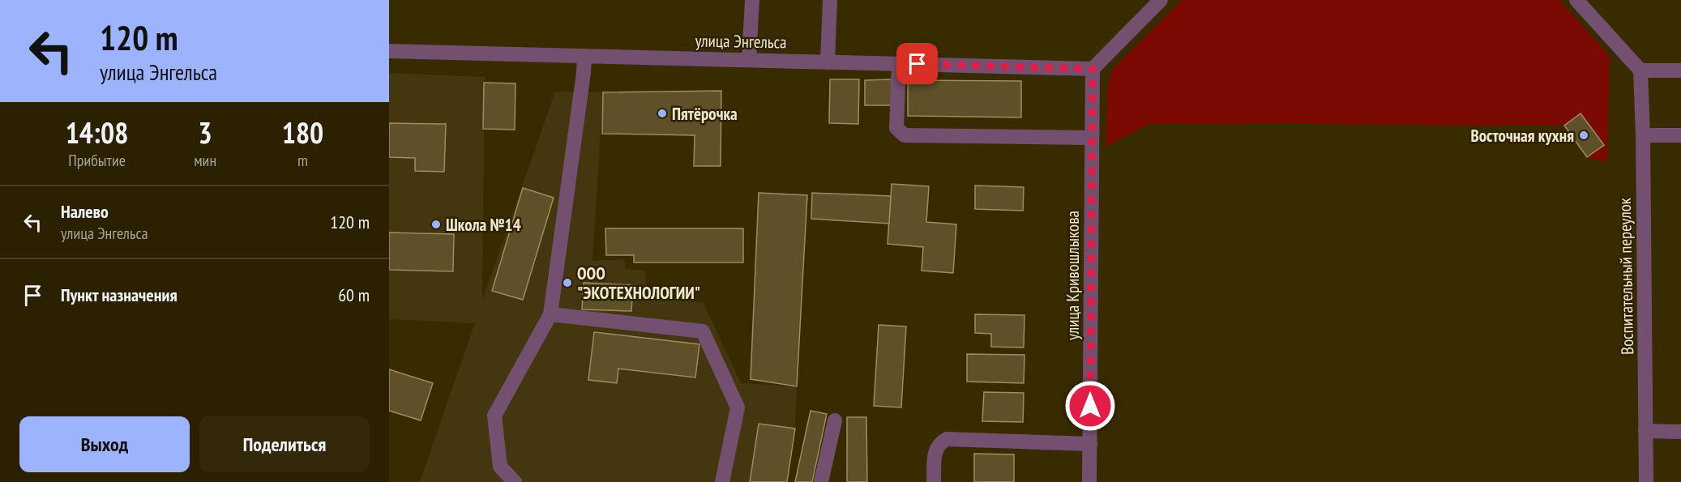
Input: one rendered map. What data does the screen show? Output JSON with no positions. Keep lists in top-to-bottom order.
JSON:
{
  "streets": {
    "street": ["улица Энгельса", "улица Кривошлыкова", "Воспитательный переулок"]
  },
  "crossings": [
    ["улица Энгельса", "улица Кривошлыкова"]
  ],
  "places": [
    "Пятёрочка",
    "Восточная кухня",
    "Школа №14",
    "ООО \"ЭКОТЕХНОЛОГИИ\""
  ],
  "page": {
    "turn": ["120 m", "улица Энгельса"],
    "eta": [
      "14:08",
      "Прибытие",
      "3",
      "мин",
      "180",
      "m"
    ],
    "list": [
      {
        "name": "Налево",
        "note": "улица Энгельса",
        "value": "120 m"
      },
      {
        "name": "Пункт назначения",
        "value": "60 m"
      }
    ],
    "buttons": ["Выход", "Поделиться"]
  }
}
